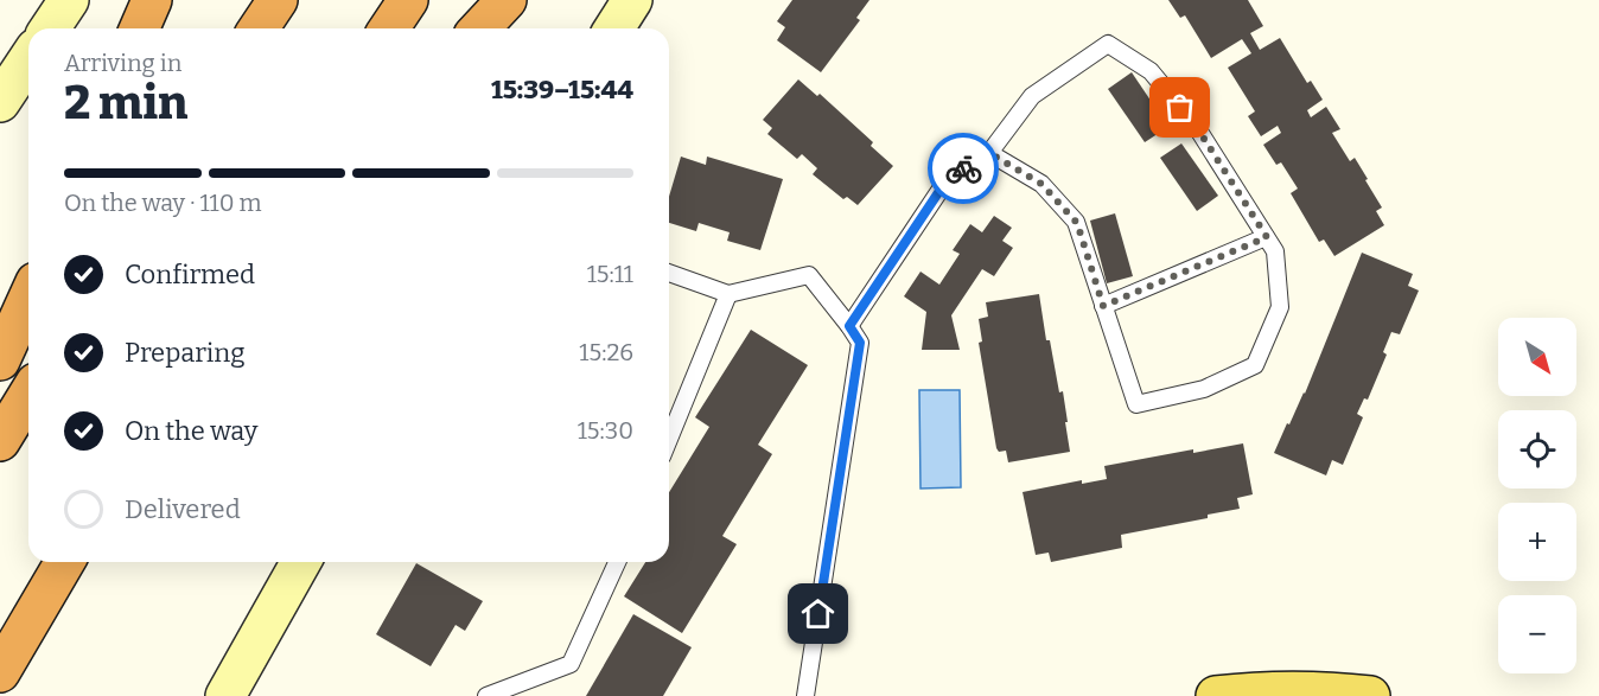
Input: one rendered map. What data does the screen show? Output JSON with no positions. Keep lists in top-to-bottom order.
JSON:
{
  "north": "bottom right",
  "page": {
    "heading": ["2 min", "Arriving in", "15:39–15:44"],
    "bar": "On the way · 110 m",
    "list": [
      ["Confirmed", "15:11"],
      ["Preparing", "15:26"],
      ["On the way", "15:30"],
      "Delivered"
    ],
    "map_buttons": ["+", "−"]
  }
}
